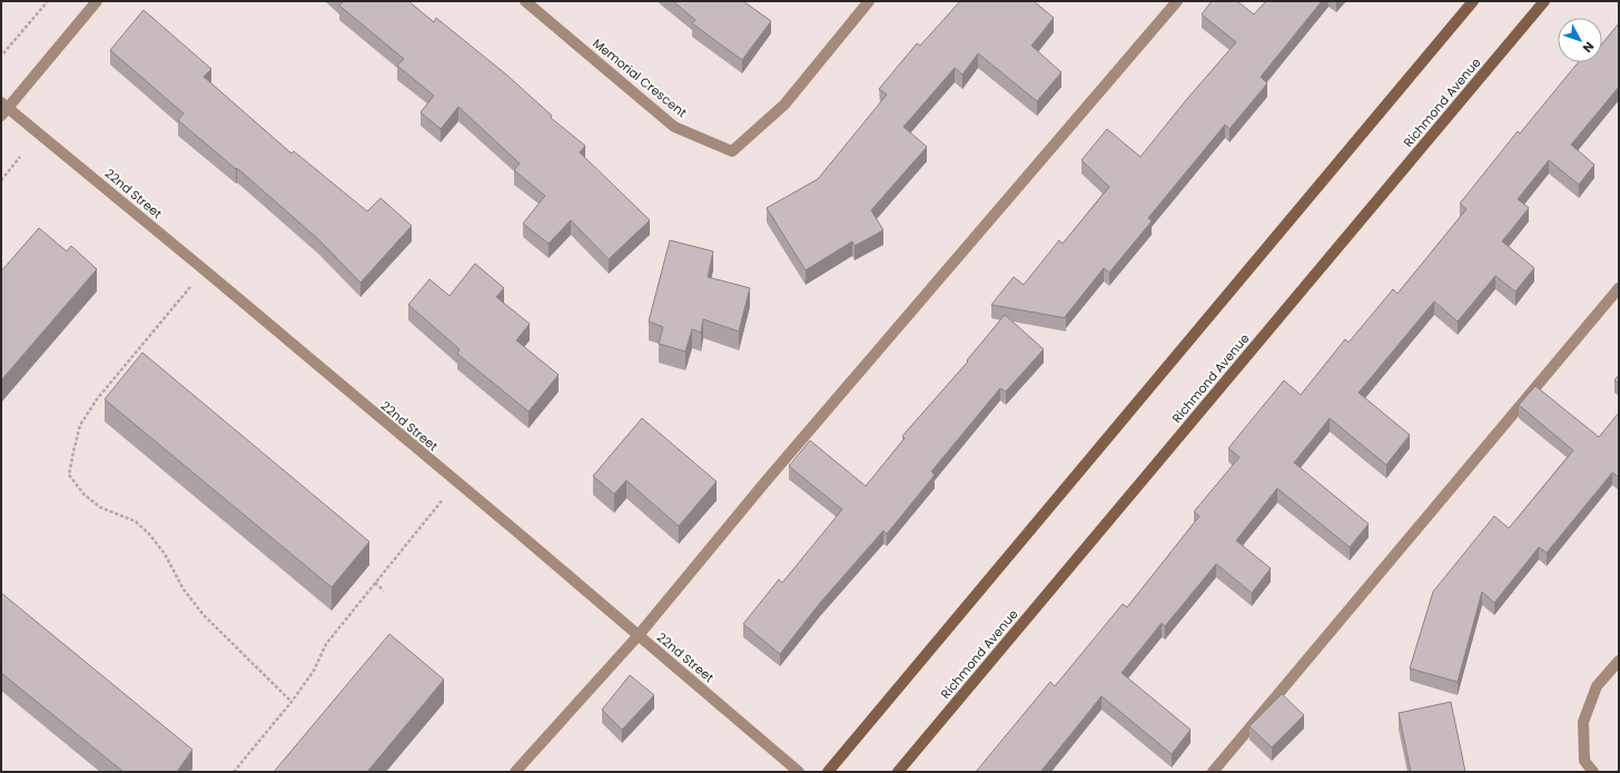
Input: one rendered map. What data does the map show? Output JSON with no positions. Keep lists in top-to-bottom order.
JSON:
{
  "streets": {
    "main road": ["Richmond Avenue"],
    "street": ["Memorial Crescent", "22nd Street"]
  },
  "north": "bottom right"
}
